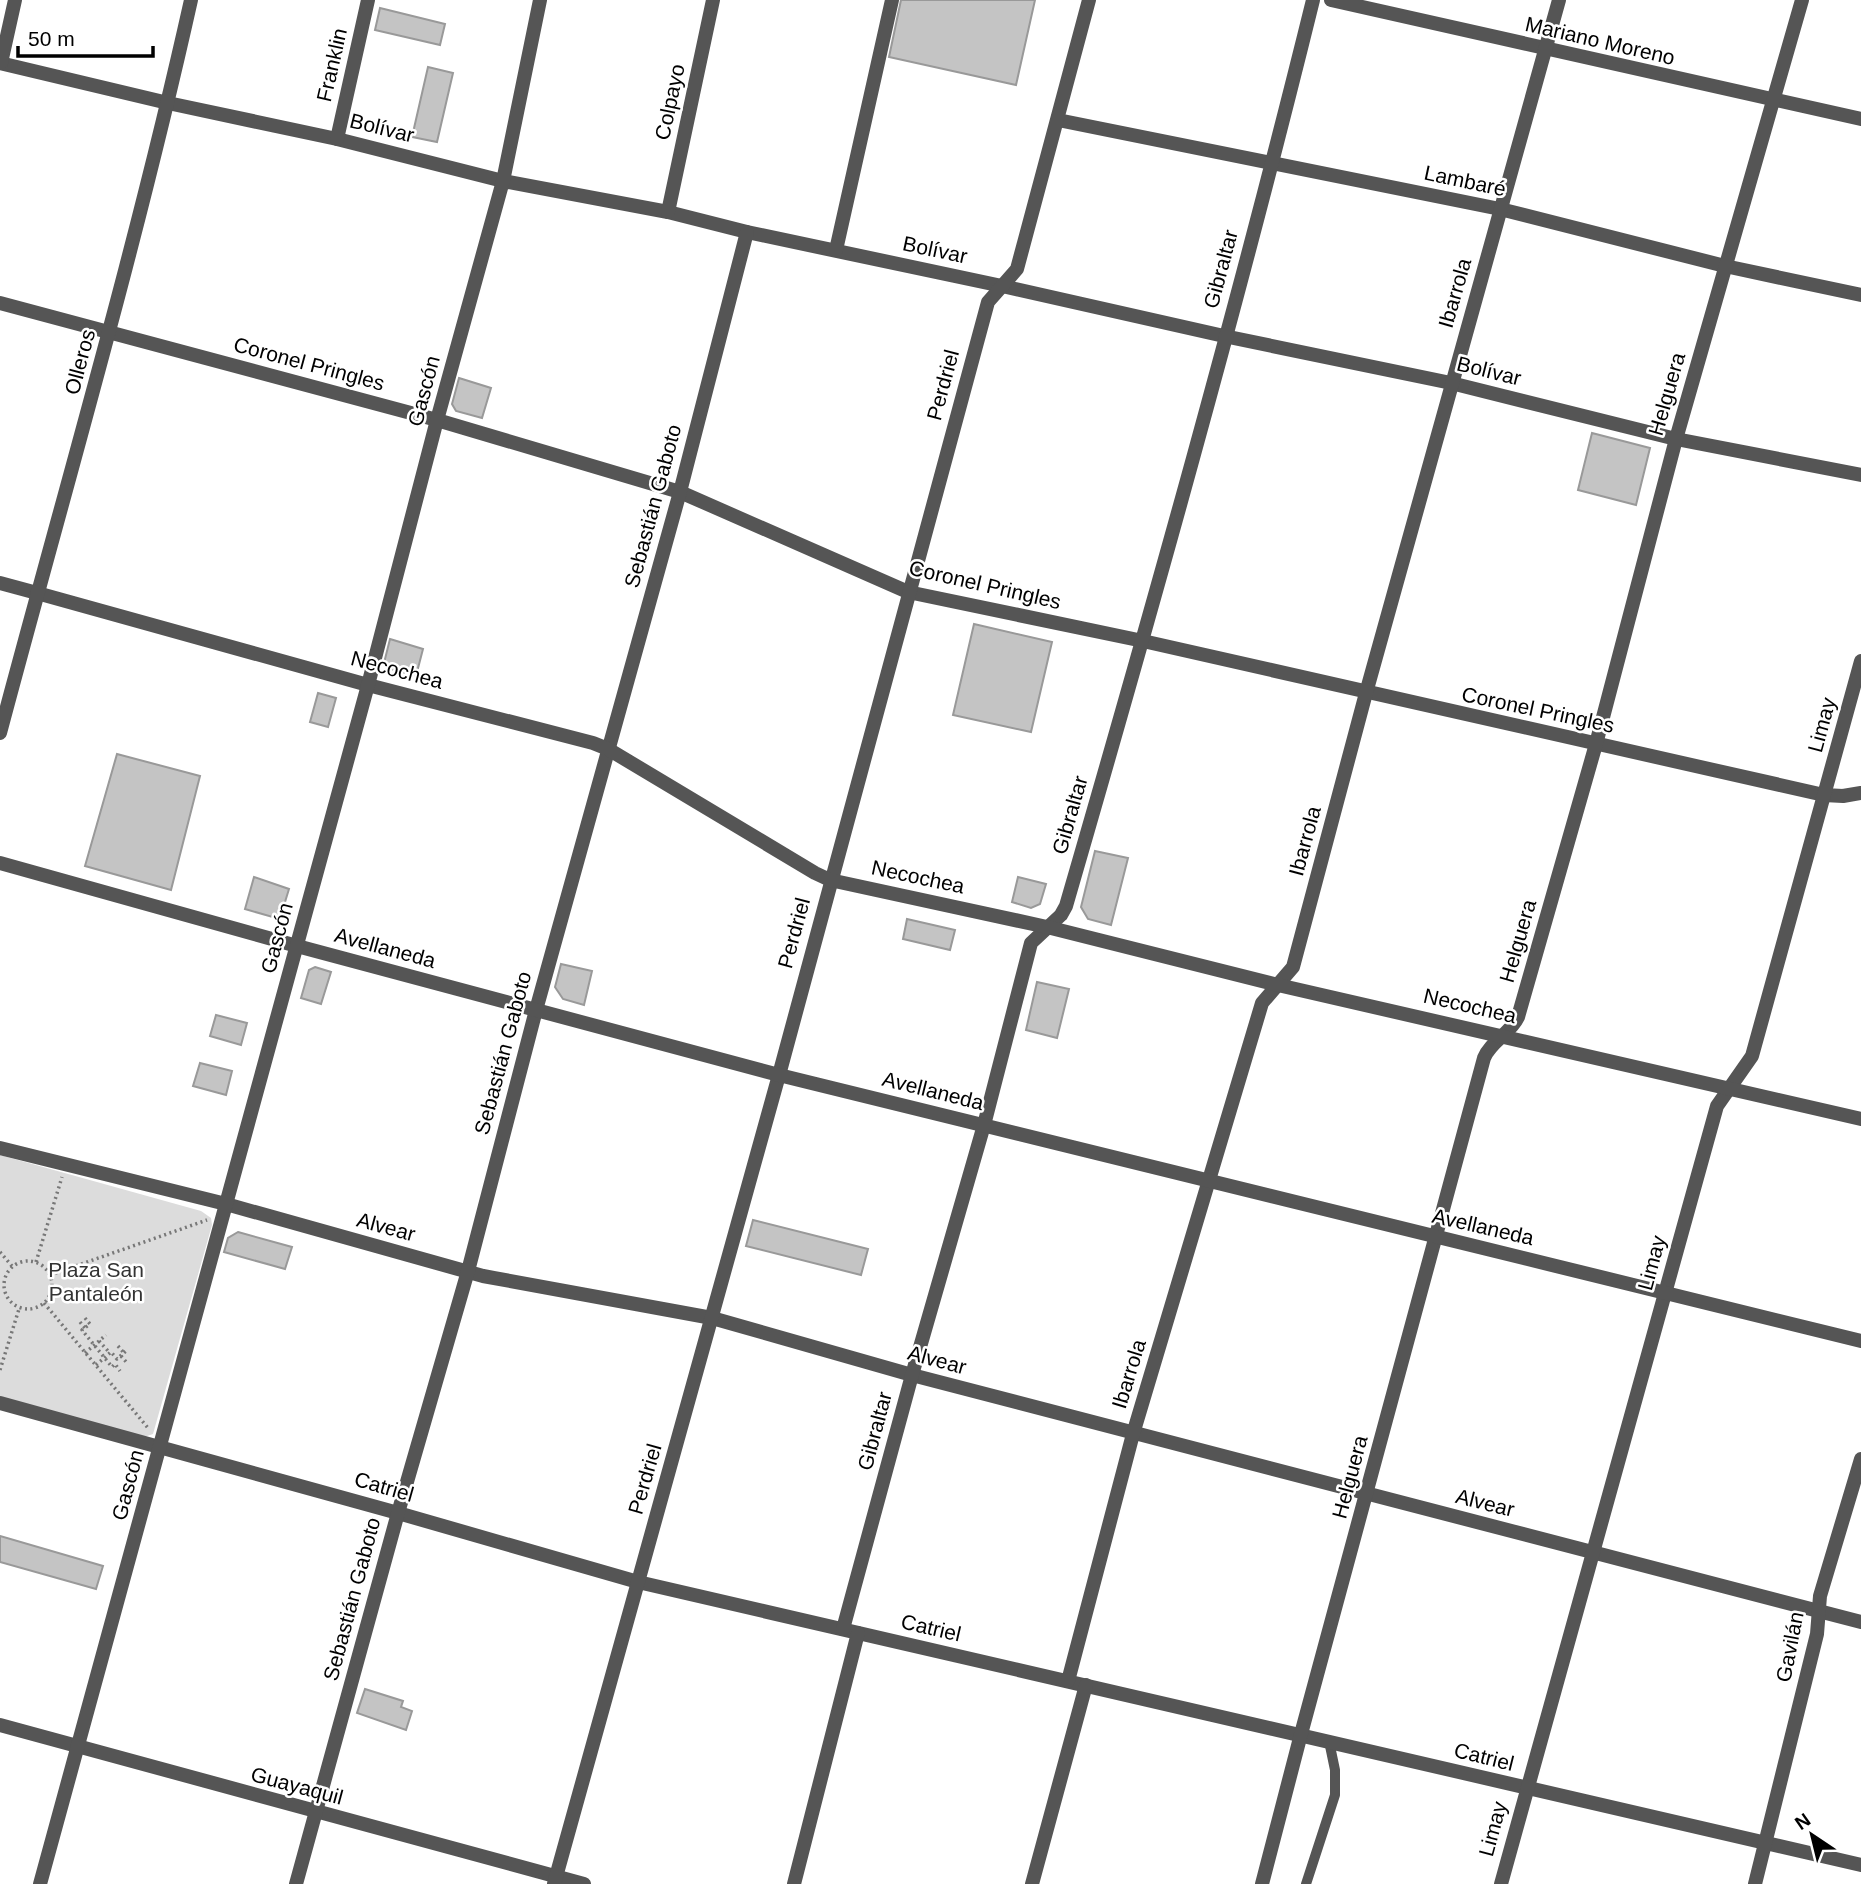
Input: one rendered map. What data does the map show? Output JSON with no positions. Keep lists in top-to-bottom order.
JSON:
{
  "streets": {
    "street": [
      "Mariano Moreno",
      "Franklin",
      "Colpayo",
      "Bolívar",
      "Lambaré",
      "Gibraltar",
      "Ibarrola",
      "Olleros",
      "Coronel Pringles",
      "Perdriel",
      "Gascón",
      "Helguera",
      "Sebastián Gaboto",
      "Necochea",
      "Limay",
      "Avellaneda",
      "Alvear",
      "Catriel",
      "Gavilán",
      "Guayaquil"
    ]
  },
  "crossings": [
    ["Mariano Moreno", "Ibarrola"],
    ["Mariano Moreno", "Helguera"],
    ["Franklin", "Bolívar"],
    ["Colpayo", "Bolívar"],
    ["Bolívar", "Gibraltar"],
    ["Bolívar", "Ibarrola"],
    ["Bolívar", "Olleros"],
    ["Bolívar", "Perdriel"],
    ["Bolívar", "Gascón"],
    ["Bolívar", "Helguera"],
    ["Bolívar", "Sebastián Gaboto"],
    ["Lambaré", "Gibraltar"],
    ["Lambaré", "Ibarrola"],
    ["Lambaré", "Perdriel"],
    ["Lambaré", "Helguera"],
    ["Gibraltar", "Coronel Pringles"],
    ["Gibraltar", "Necochea"],
    ["Gibraltar", "Avellaneda"],
    ["Gibraltar", "Alvear"],
    ["Gibraltar", "Catriel"],
    ["Ibarrola", "Coronel Pringles"],
    ["Ibarrola", "Necochea"],
    ["Ibarrola", "Avellaneda"],
    ["Ibarrola", "Alvear"],
    ["Ibarrola", "Catriel"],
    ["Olleros", "Coronel Pringles"],
    ["Olleros", "Necochea"],
    ["Coronel Pringles", "Perdriel"],
    ["Coronel Pringles", "Gascón"],
    ["Coronel Pringles", "Helguera"],
    ["Coronel Pringles", "Sebastián Gaboto"],
    ["Coronel Pringles", "Limay"],
    ["Perdriel", "Necochea"],
    ["Perdriel", "Avellaneda"],
    ["Perdriel", "Alvear"],
    ["Perdriel", "Catriel"],
    ["Perdriel", "Guayaquil"],
    ["Gascón", "Necochea"],
    ["Gascón", "Avellaneda"],
    ["Gascón", "Alvear"],
    ["Gascón", "Catriel"],
    ["Gascón", "Guayaquil"],
    ["Helguera", "Necochea"],
    ["Helguera", "Avellaneda"],
    ["Helguera", "Alvear"],
    ["Helguera", "Catriel"],
    ["Sebastián Gaboto", "Necochea"],
    ["Sebastián Gaboto", "Avellaneda"],
    ["Sebastián Gaboto", "Alvear"],
    ["Sebastián Gaboto", "Catriel"],
    ["Sebastián Gaboto", "Guayaquil"],
    ["Necochea", "Limay"],
    ["Limay", "Avellaneda"],
    ["Limay", "Alvear"],
    ["Limay", "Catriel"],
    ["Alvear", "Gavilán"],
    ["Catriel", "Gavilán"]
  ],
  "parks": ["Plaza San Pantaleón"],
  "scale_bar": "50 m",
  "north": "top left"
}
